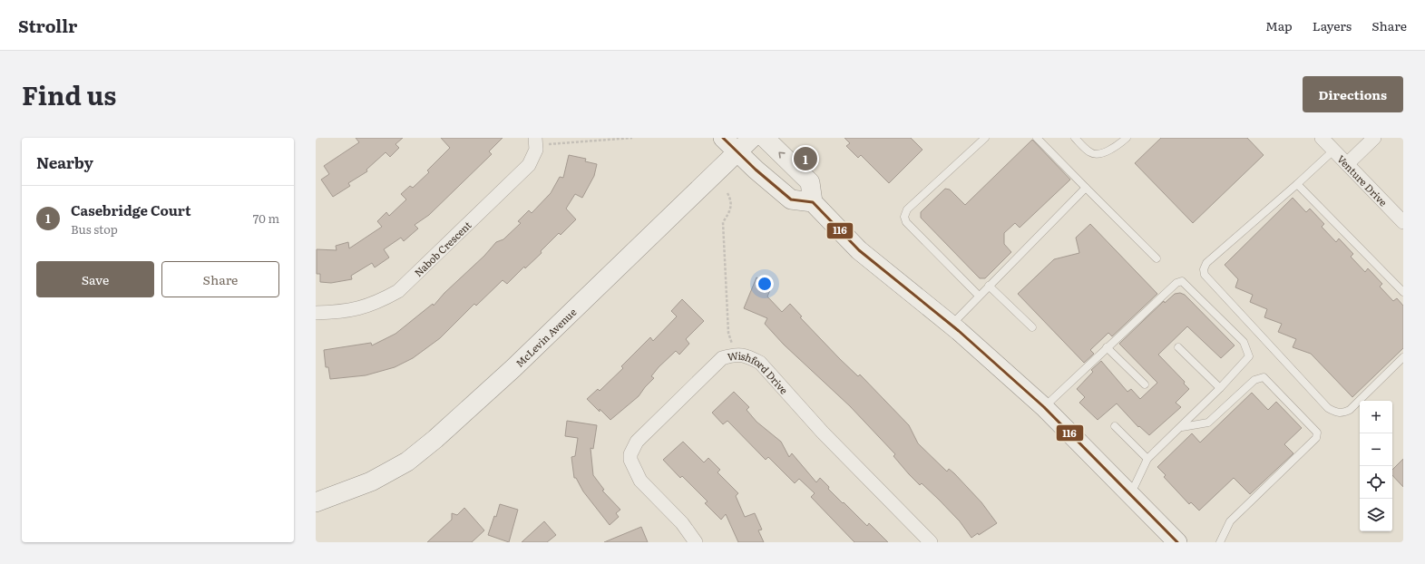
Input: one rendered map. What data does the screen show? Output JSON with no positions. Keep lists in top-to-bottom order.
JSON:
{
  "streets": {
    "main road": ["McLevin Avenue"],
    "street": ["Venture Drive", "Nabob Crescent", "Wishford Drive"]
  },
  "lines": ["transit line 116"],
  "page": {
    "header": "Strollr",
    "nav": ["Map", "Layers", "Share"],
    "title": "Find us",
    "buttons": [
      "Directions",
      ["Save", "Share"]
    ],
    "heading": "Nearby",
    "pins": "1",
    "list": [
      {
        "mark": "1",
        "name": "Casebridge Court",
        "note": "Bus stop",
        "value": "70 m"
      }
    ],
    "map_buttons": ["+", "−"]
  }
}
